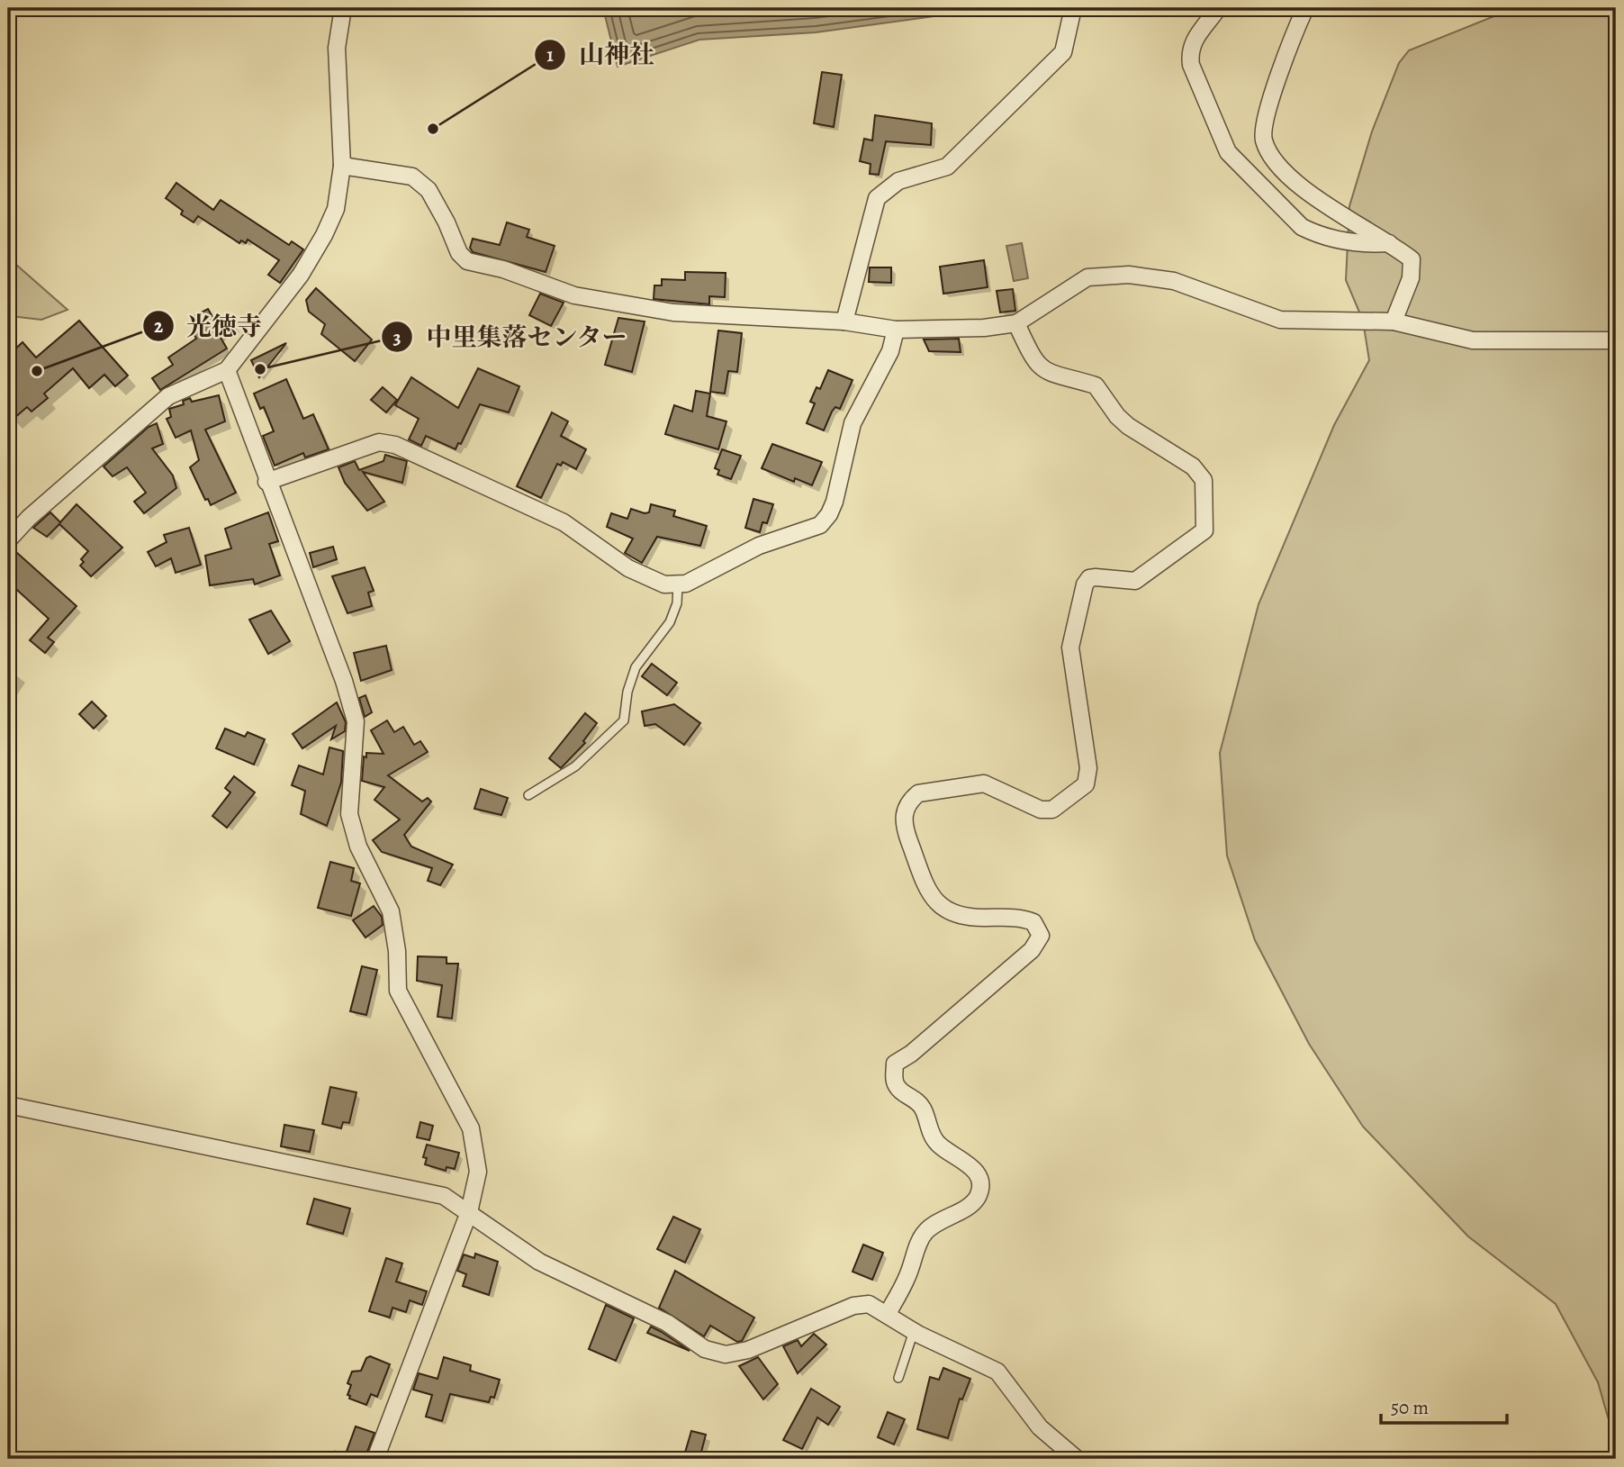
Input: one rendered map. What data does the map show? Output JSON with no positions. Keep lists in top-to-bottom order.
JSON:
{
  "places": ["山神社", "中里集落センター", "光徳寺"],
  "scale_bar": "50 m"
}
